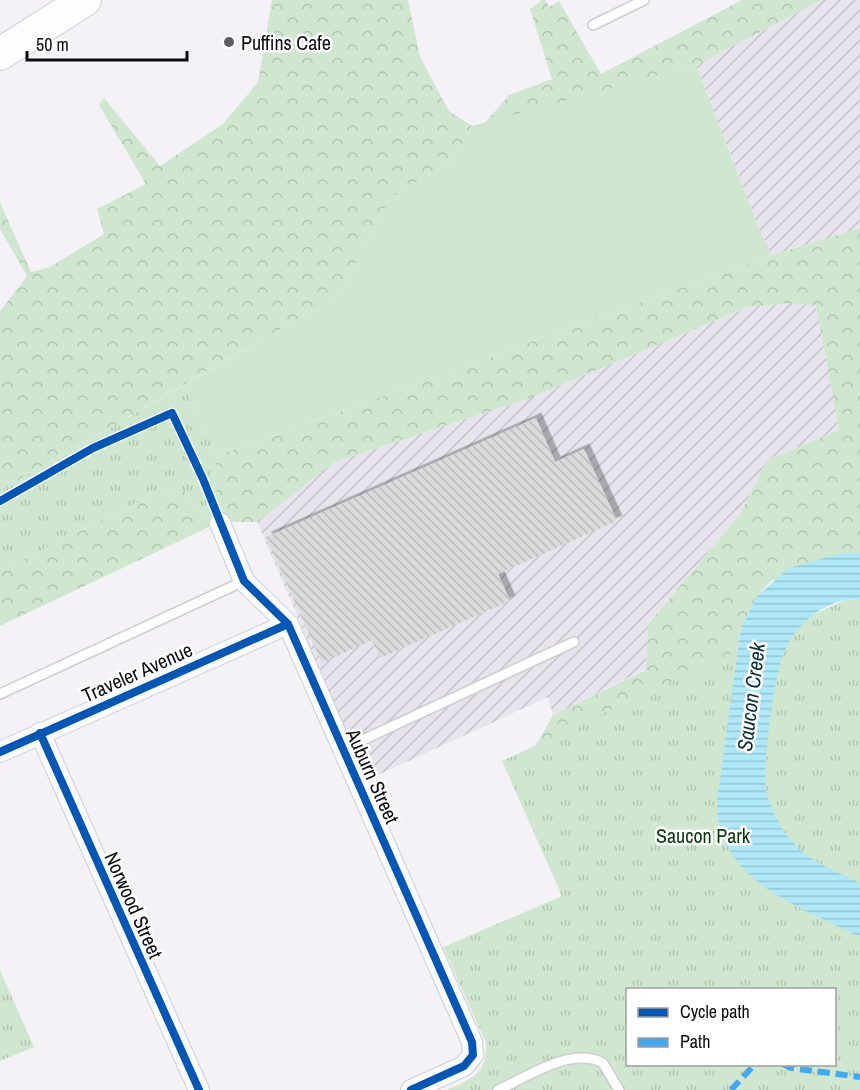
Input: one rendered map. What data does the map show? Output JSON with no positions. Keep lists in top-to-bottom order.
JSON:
{
  "streets": {
    "street": ["Traveler Avenue", "Auburn Street", "Norwood Street"]
  },
  "crossings": [
    ["Traveler Avenue", "Auburn Street"],
    ["Traveler Avenue", "Norwood Street"]
  ],
  "water": ["Saucon Creek"],
  "parks": ["Saucon Park"],
  "places": ["Puffins Cafe"],
  "legend": ["Cycle path", "Path"],
  "scale_bar": "50 m"
}
